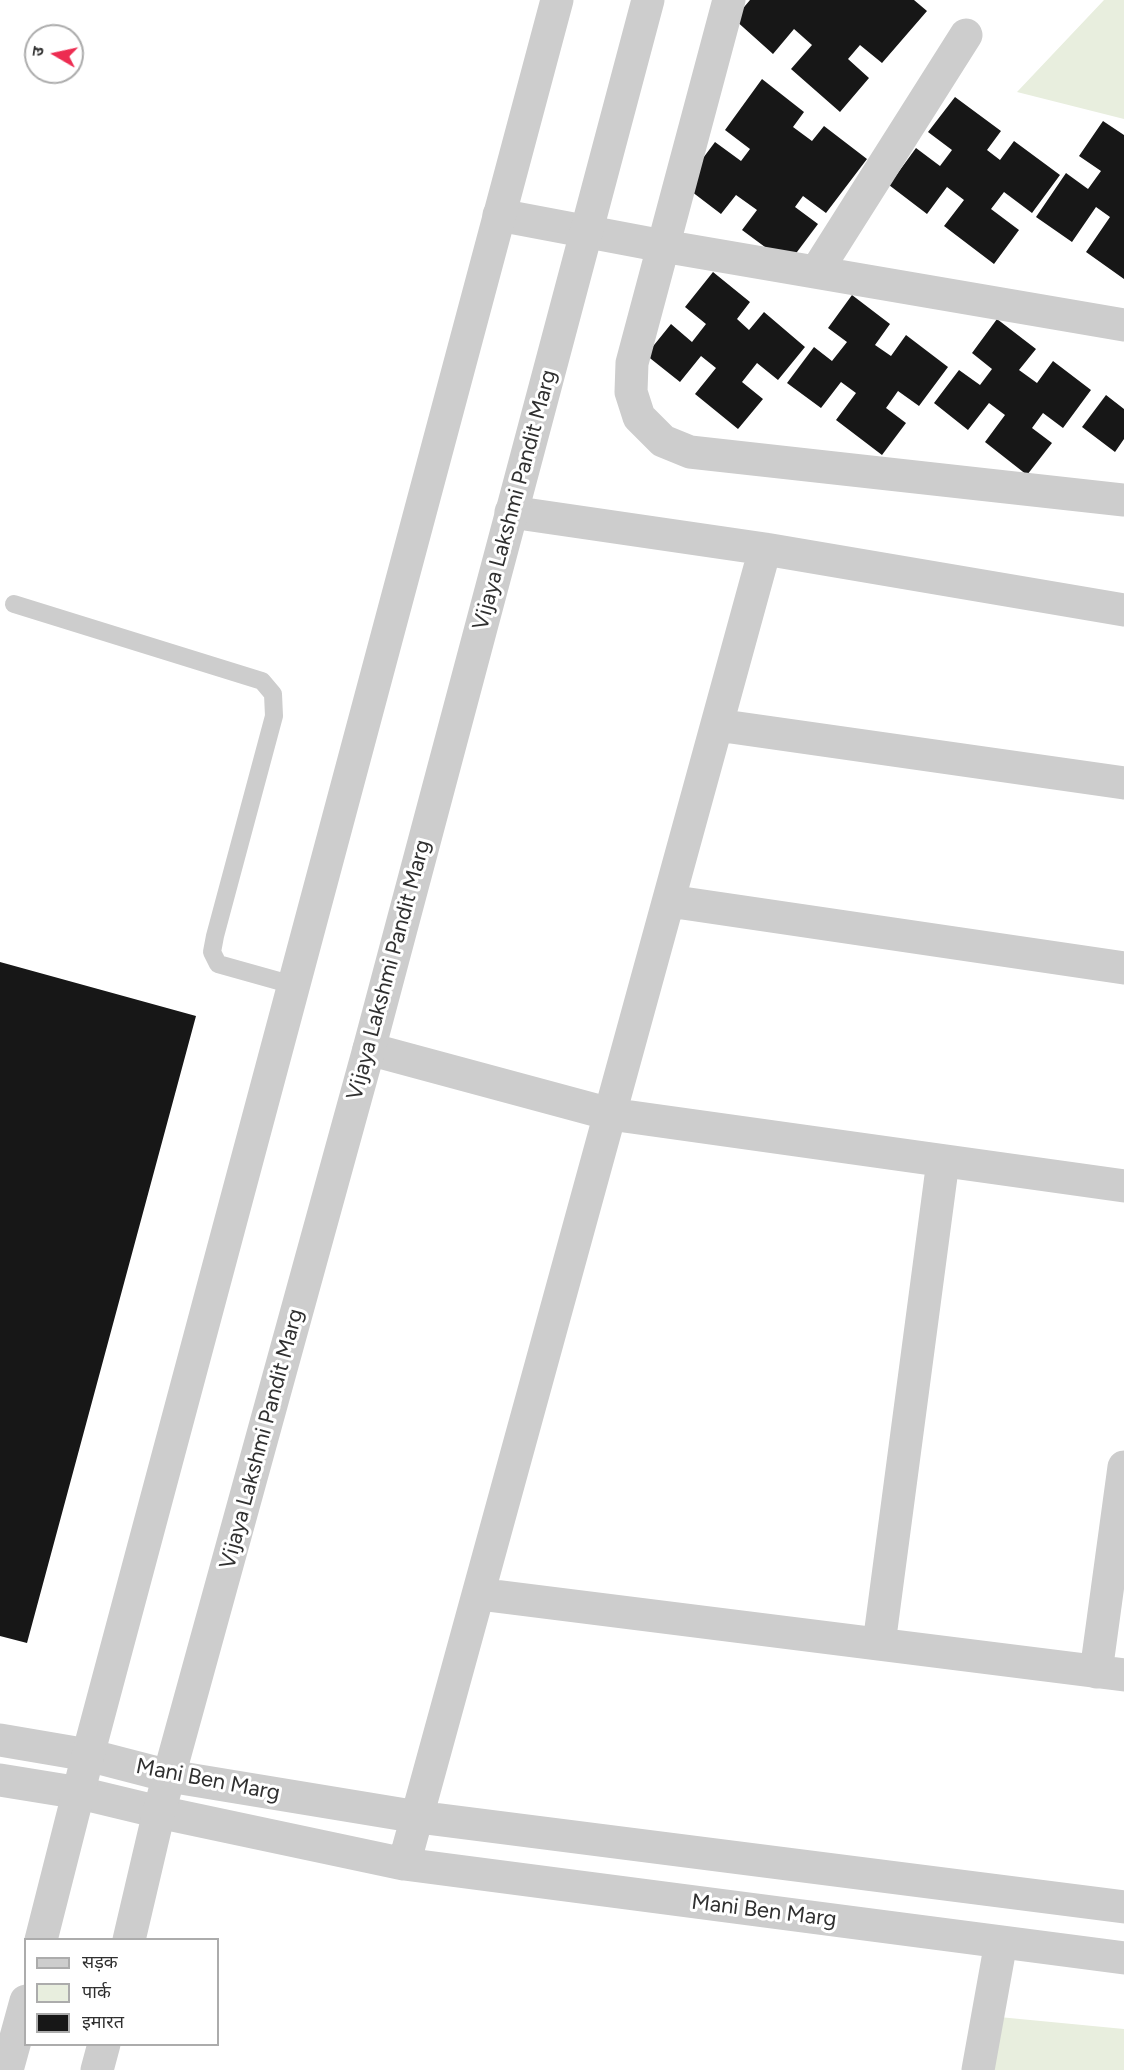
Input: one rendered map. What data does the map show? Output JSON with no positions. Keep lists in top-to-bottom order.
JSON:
{
  "streets": {
    "street": ["Vijaya Lakshmi Pandit Marg", "Mani Ben Marg"]
  },
  "crossings": [
    ["Vijaya Lakshmi Pandit Marg", "Mani Ben Marg"]
  ],
  "legend": ["सड़क", "पार्क", "इमारत"],
  "north": "left"
}
